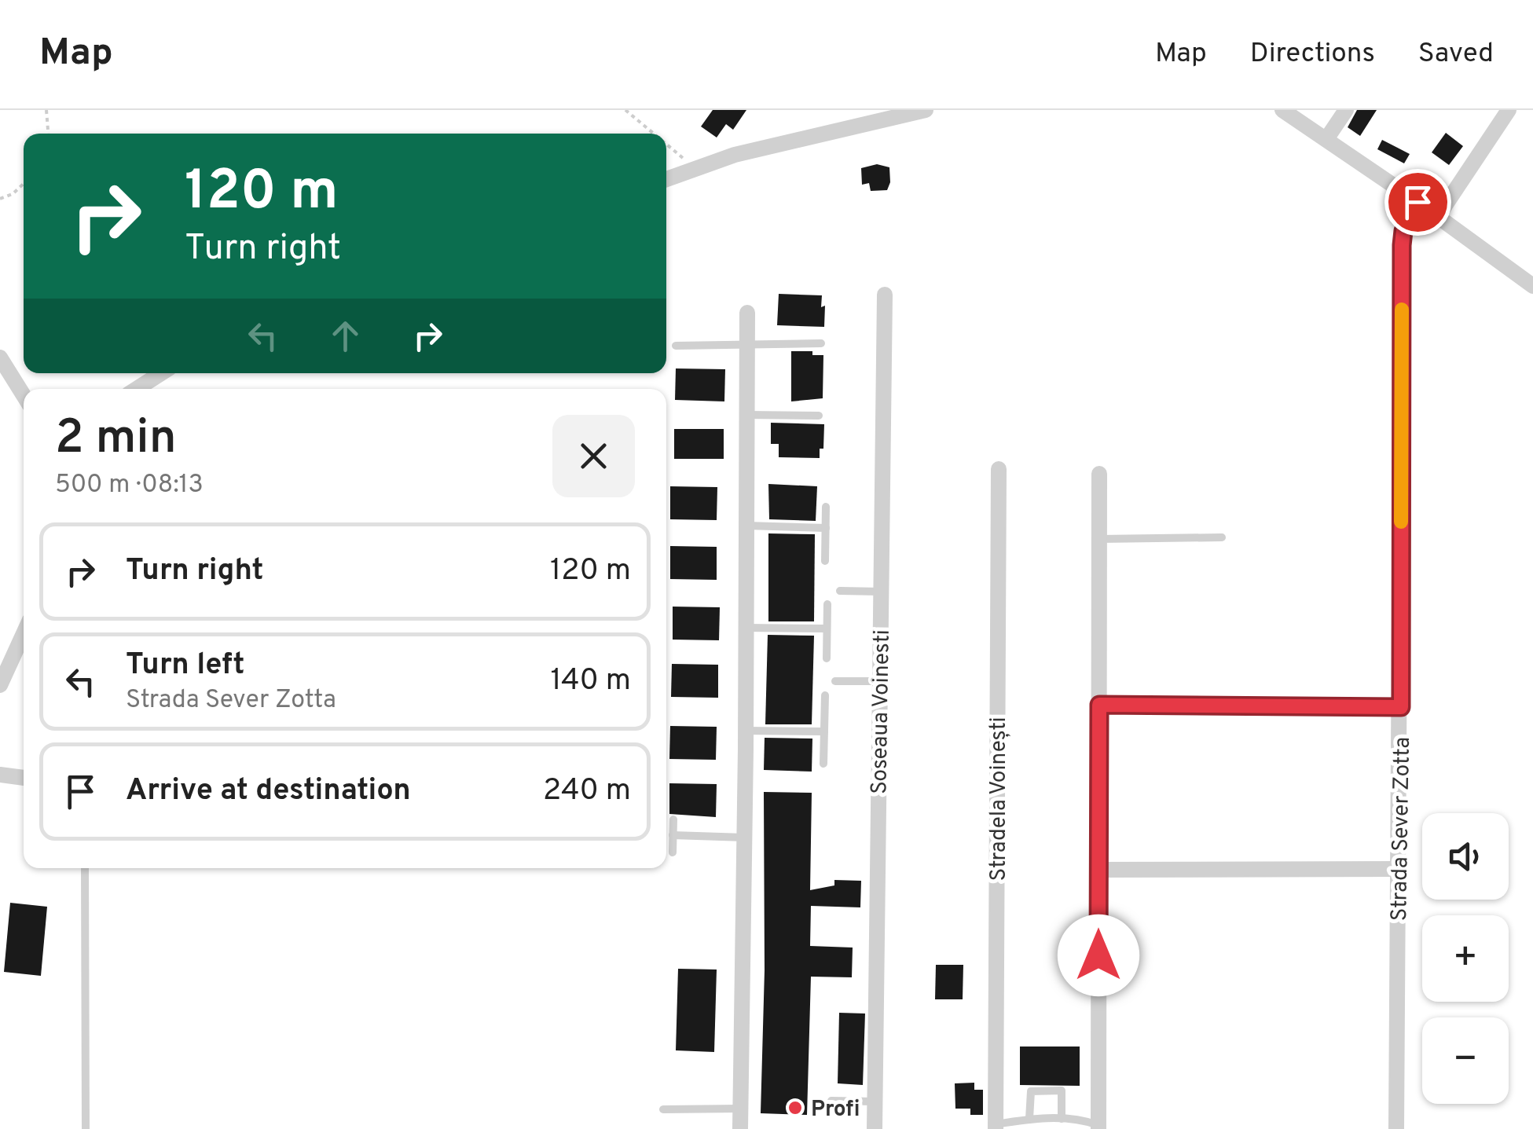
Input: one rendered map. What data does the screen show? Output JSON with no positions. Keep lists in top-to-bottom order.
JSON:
{
  "streets": {
    "street": ["Soseaua Voinesti", "Stradela Voinești", "Strada Sever Zotta"]
  },
  "places": ["Profi"],
  "page": {
    "header": "Map",
    "nav": ["Map", "Directions", "Saved"],
    "turn": ["120 m", "Turn right"],
    "heading": ["2 min", "500 m · 08:13"],
    "list": [
      {
        "name": "Turn right",
        "value": "120 m"
      },
      {
        "name": "Turn left",
        "note": "Strada Sever Zotta",
        "value": "140 m"
      },
      {
        "name": "Arrive at destination",
        "value": "240 m"
      }
    ],
    "map_buttons": ["+", "−"]
  }
}
